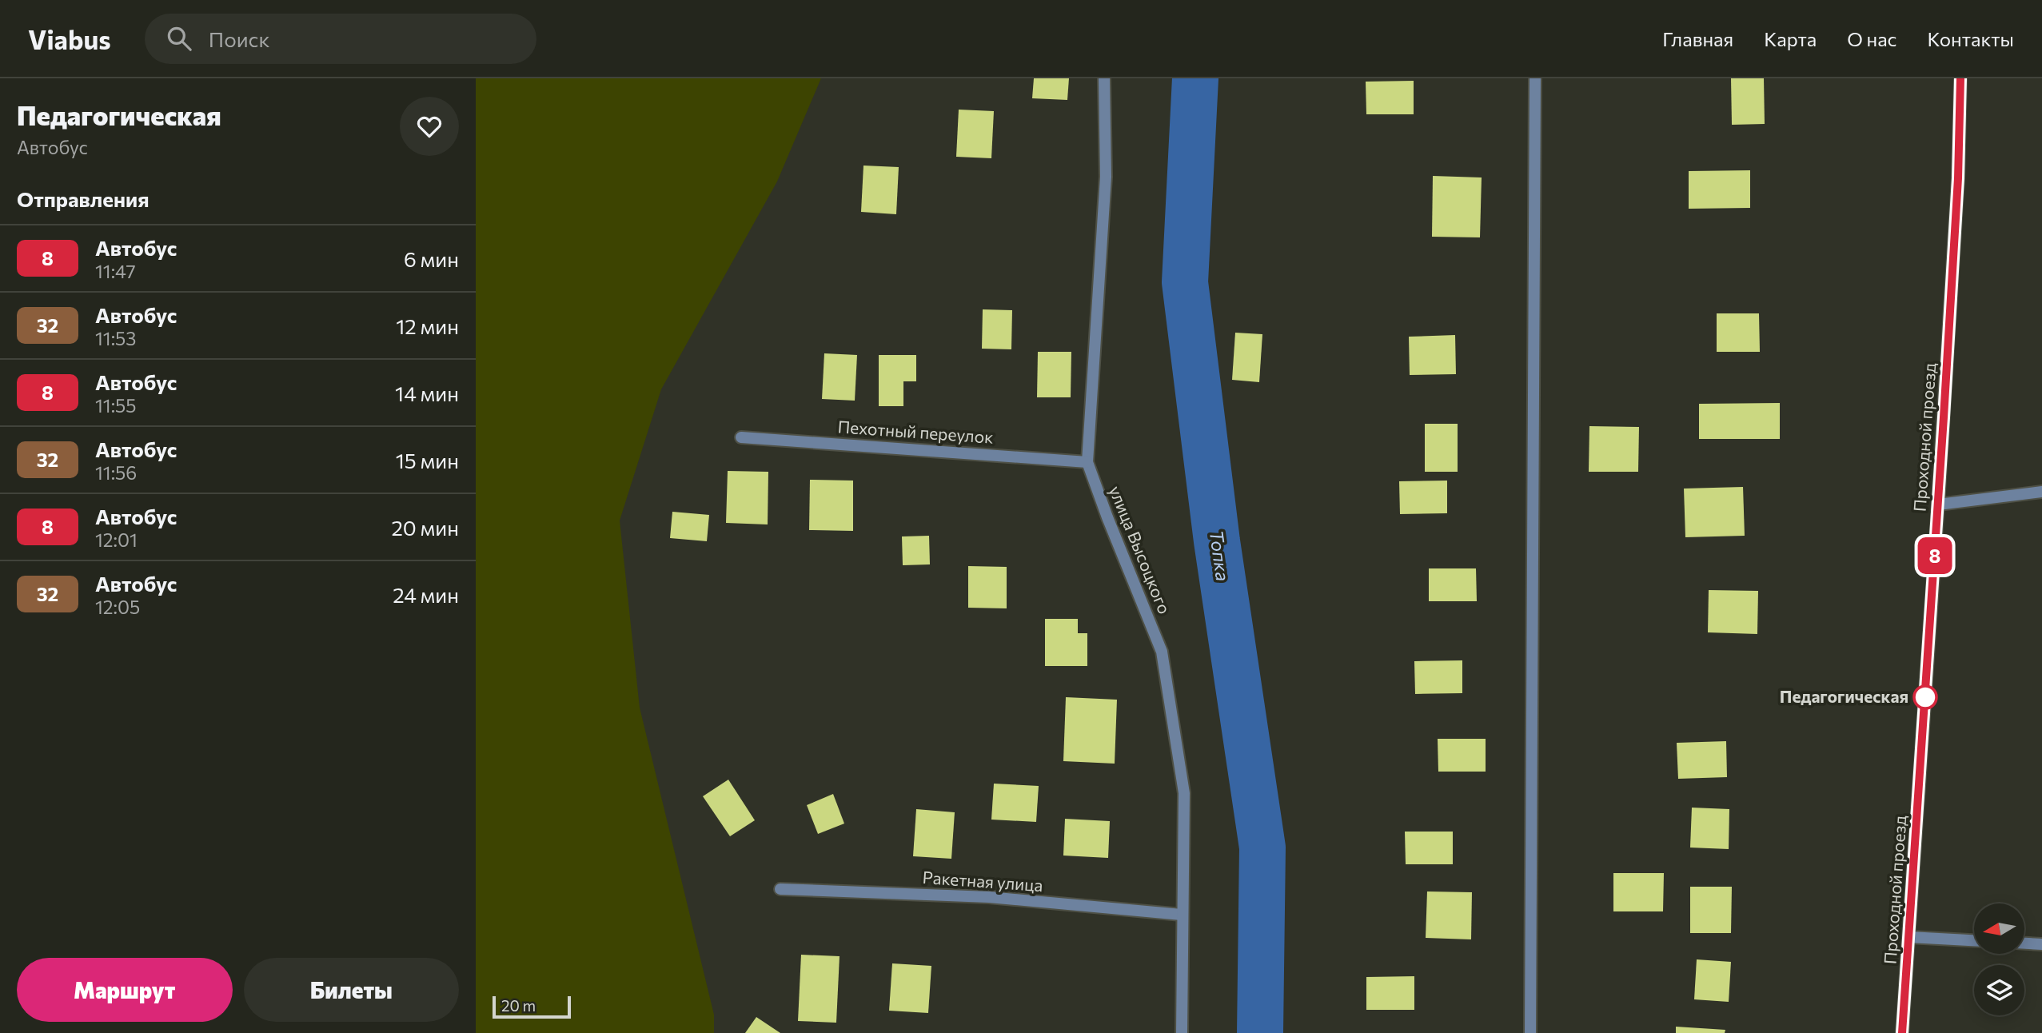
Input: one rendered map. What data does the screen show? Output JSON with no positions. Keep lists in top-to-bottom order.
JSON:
{
  "streets": {
    "street": [
      "Пехотный переулок",
      "Проходной проезд",
      "улица Высоцкого",
      "Ракетная улица"
    ]
  },
  "crossings": [
    ["Пехотный переулок", "улица Высоцкого"],
    ["улица Высоцкого", "Ракетная улица"]
  ],
  "water": ["Топка"],
  "places": ["Педагогическая"],
  "lines": ["bus line 8"],
  "scale_bar": "20 m",
  "north": "left",
  "page": {
    "header": "Viabus",
    "search": "Поиск",
    "nav": [
      "Главная",
      "Карта",
      "О нас",
      "Контакты"
    ],
    "heading": [
      ["Педагогическая", "Автобус"],
      "Отправления"
    ],
    "on_map": "8",
    "list": [
      {
        "mark": "8",
        "name": "Автобус",
        "note": "11:47",
        "value": "6 мин"
      },
      {
        "mark": "32",
        "name": "Автобус",
        "note": "11:53",
        "value": "12 мин"
      },
      {
        "mark": "8",
        "name": "Автобус",
        "note": "11:55",
        "value": "14 мин"
      },
      {
        "mark": "32",
        "name": "Автобус",
        "note": "11:56",
        "value": "15 мин"
      },
      {
        "mark": "8",
        "name": "Автобус",
        "note": "12:01",
        "value": "20 мин"
      },
      {
        "mark": "32",
        "name": "Автобус",
        "note": "12:05",
        "value": "24 мин"
      }
    ],
    "buttons": ["Маршрут", "Билеты"],
    "scale": "20 m"
  }
}
